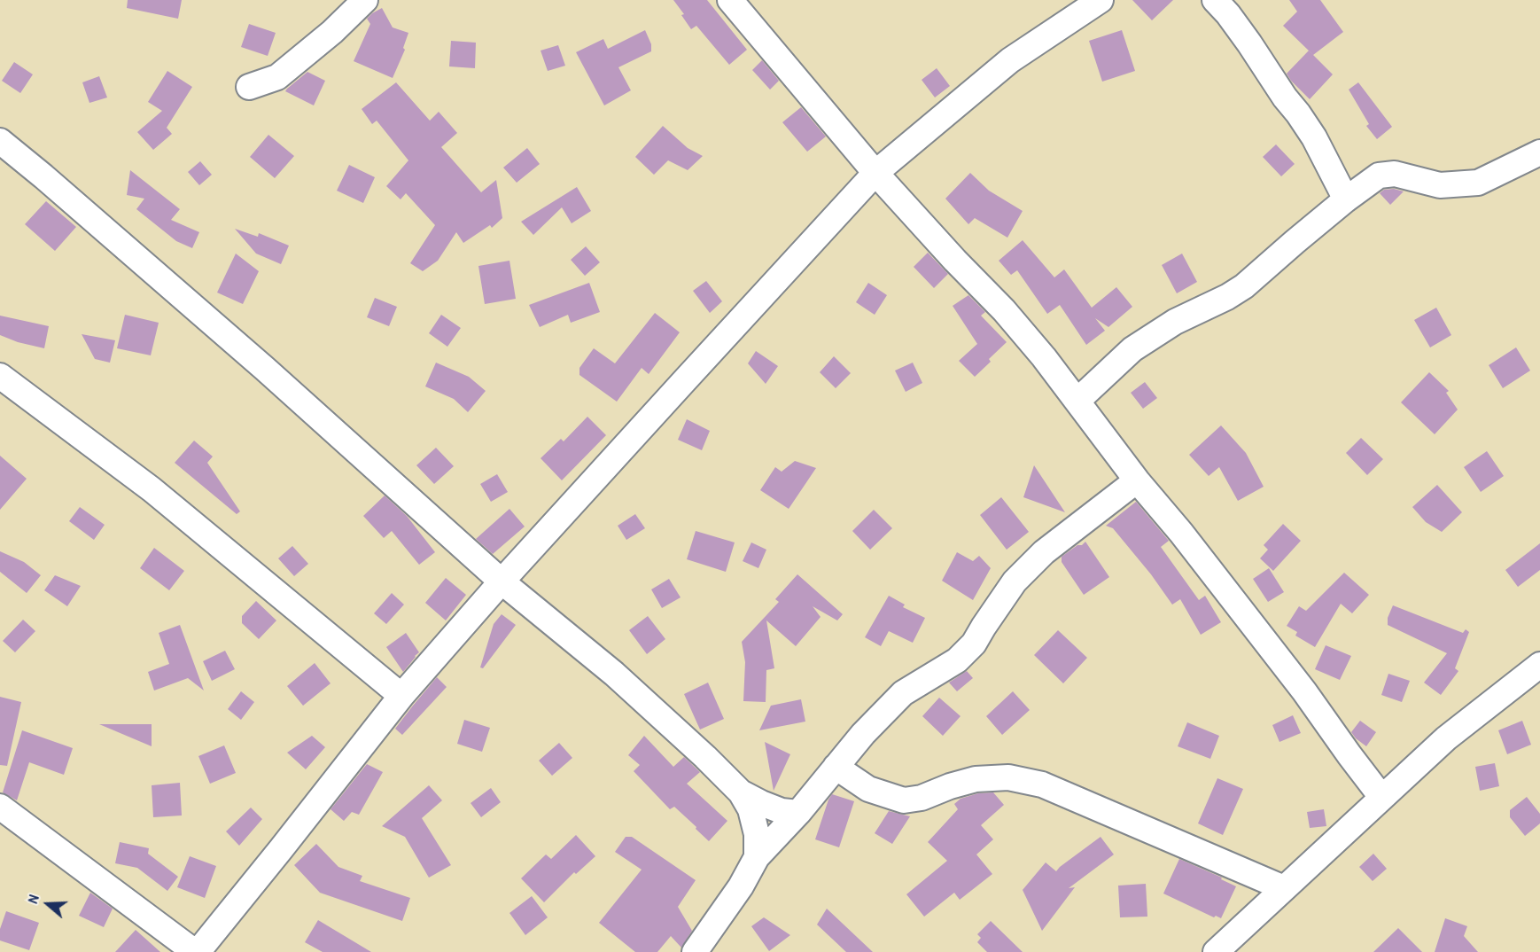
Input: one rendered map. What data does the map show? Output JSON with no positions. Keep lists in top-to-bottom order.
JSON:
{
  "north": "left"
}
